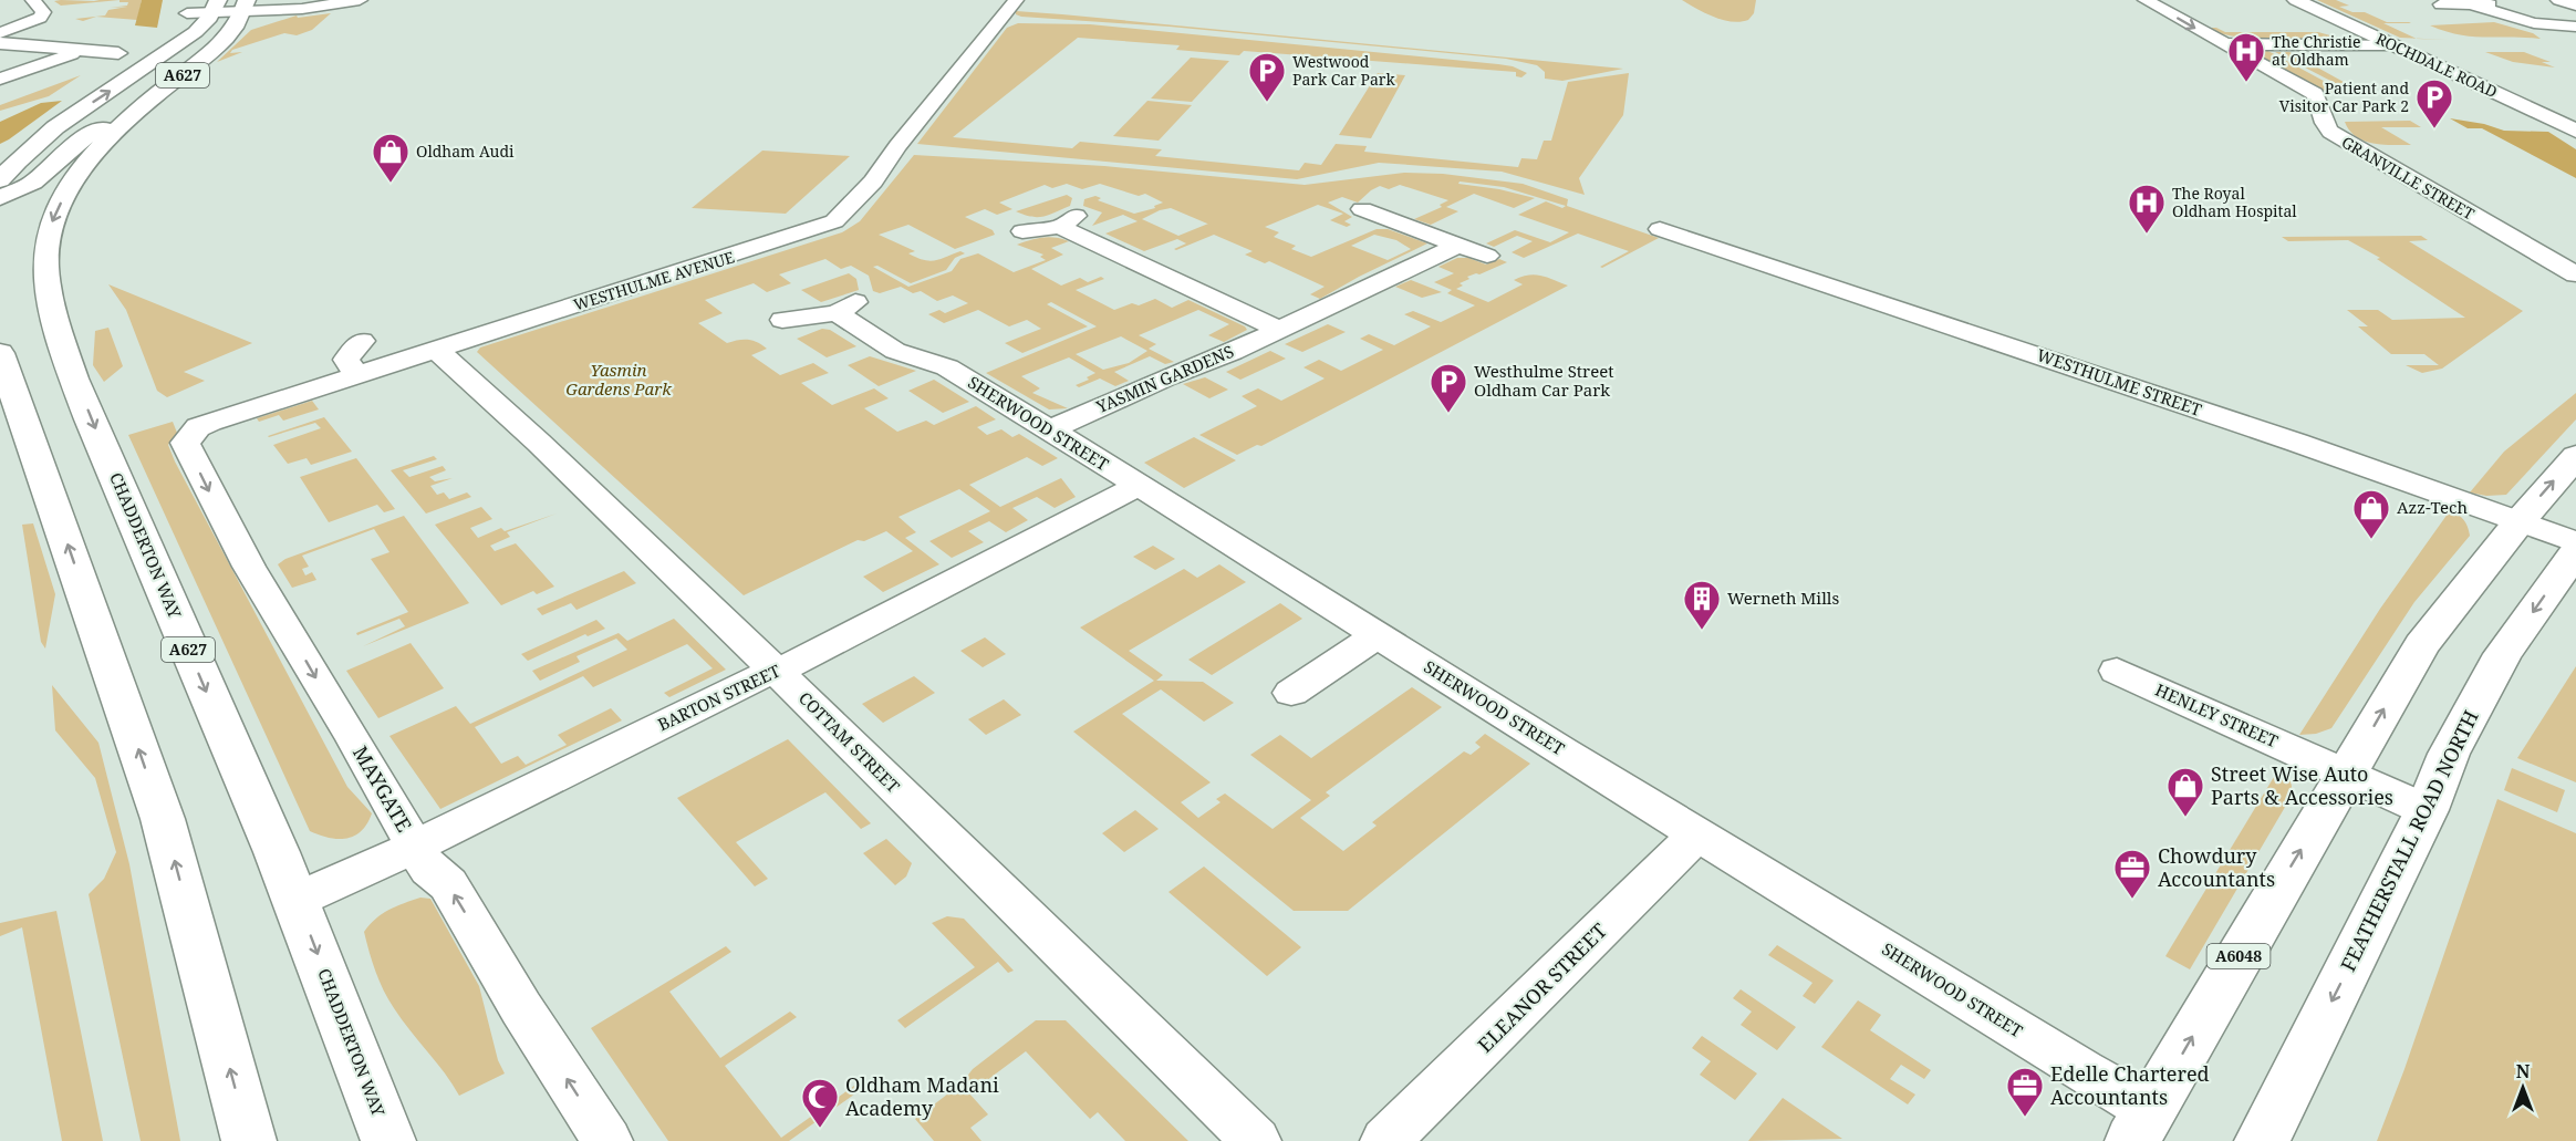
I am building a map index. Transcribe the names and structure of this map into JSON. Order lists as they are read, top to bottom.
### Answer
{
  "streets": {
    "main road": [
      "ROCHDALE ROAD",
      "A627",
      "CHADDERTON WAY",
      "FEATHERSTALL ROAD NORTH",
      "A6048"
    ],
    "street": [
      "GRANVILLE STREET",
      "WESTHULME AVENUE",
      "YASMIN GARDENS",
      "WESTHULME STREET",
      "SHERWOOD STREET",
      "BARTON STREET",
      "HENLEY STREET",
      "COTTAM STREET",
      "MAYGATE",
      "ELEANOR STREET"
    ]
  },
  "crossings": [
    ["A627", "CHADDERTON WAY"],
    ["WESTHULME AVENUE", "COTTAM STREET"],
    ["WESTHULME AVENUE", "MAYGATE"],
    ["YASMIN GARDENS", "SHERWOOD STREET"],
    ["WESTHULME STREET", "A6048"],
    ["SHERWOOD STREET", "BARTON STREET"],
    ["SHERWOOD STREET", "A6048"],
    ["SHERWOOD STREET", "ELEANOR STREET"],
    ["CHADDERTON WAY", "BARTON STREET"],
    ["BARTON STREET", "COTTAM STREET"],
    ["BARTON STREET", "MAYGATE"],
    ["HENLEY STREET", "FEATHERSTALL ROAD NORTH"],
    ["HENLEY STREET", "A6048"]
  ],
  "parks": ["Yasmin Gardens Park"],
  "places": {
    "hospital": ["The Christie at Oldham", "The Royal Oldham Hospital"],
    "parking": ["Westwood Park Car Park", "Patient and Visitor Car Park 2", "Westhulme Street Oldham Car Park"],
    "shop": ["Oldham Audi", "Azz-Tech", "Street Wise Auto Parts & Accessories"],
    "building": ["Werneth Mills"],
    "office": ["Chowdury Accountants", "Edelle Chartered Accountants"],
    "mosque": ["Oldham Madani Academy"]
  },
  "north": "top"
}
